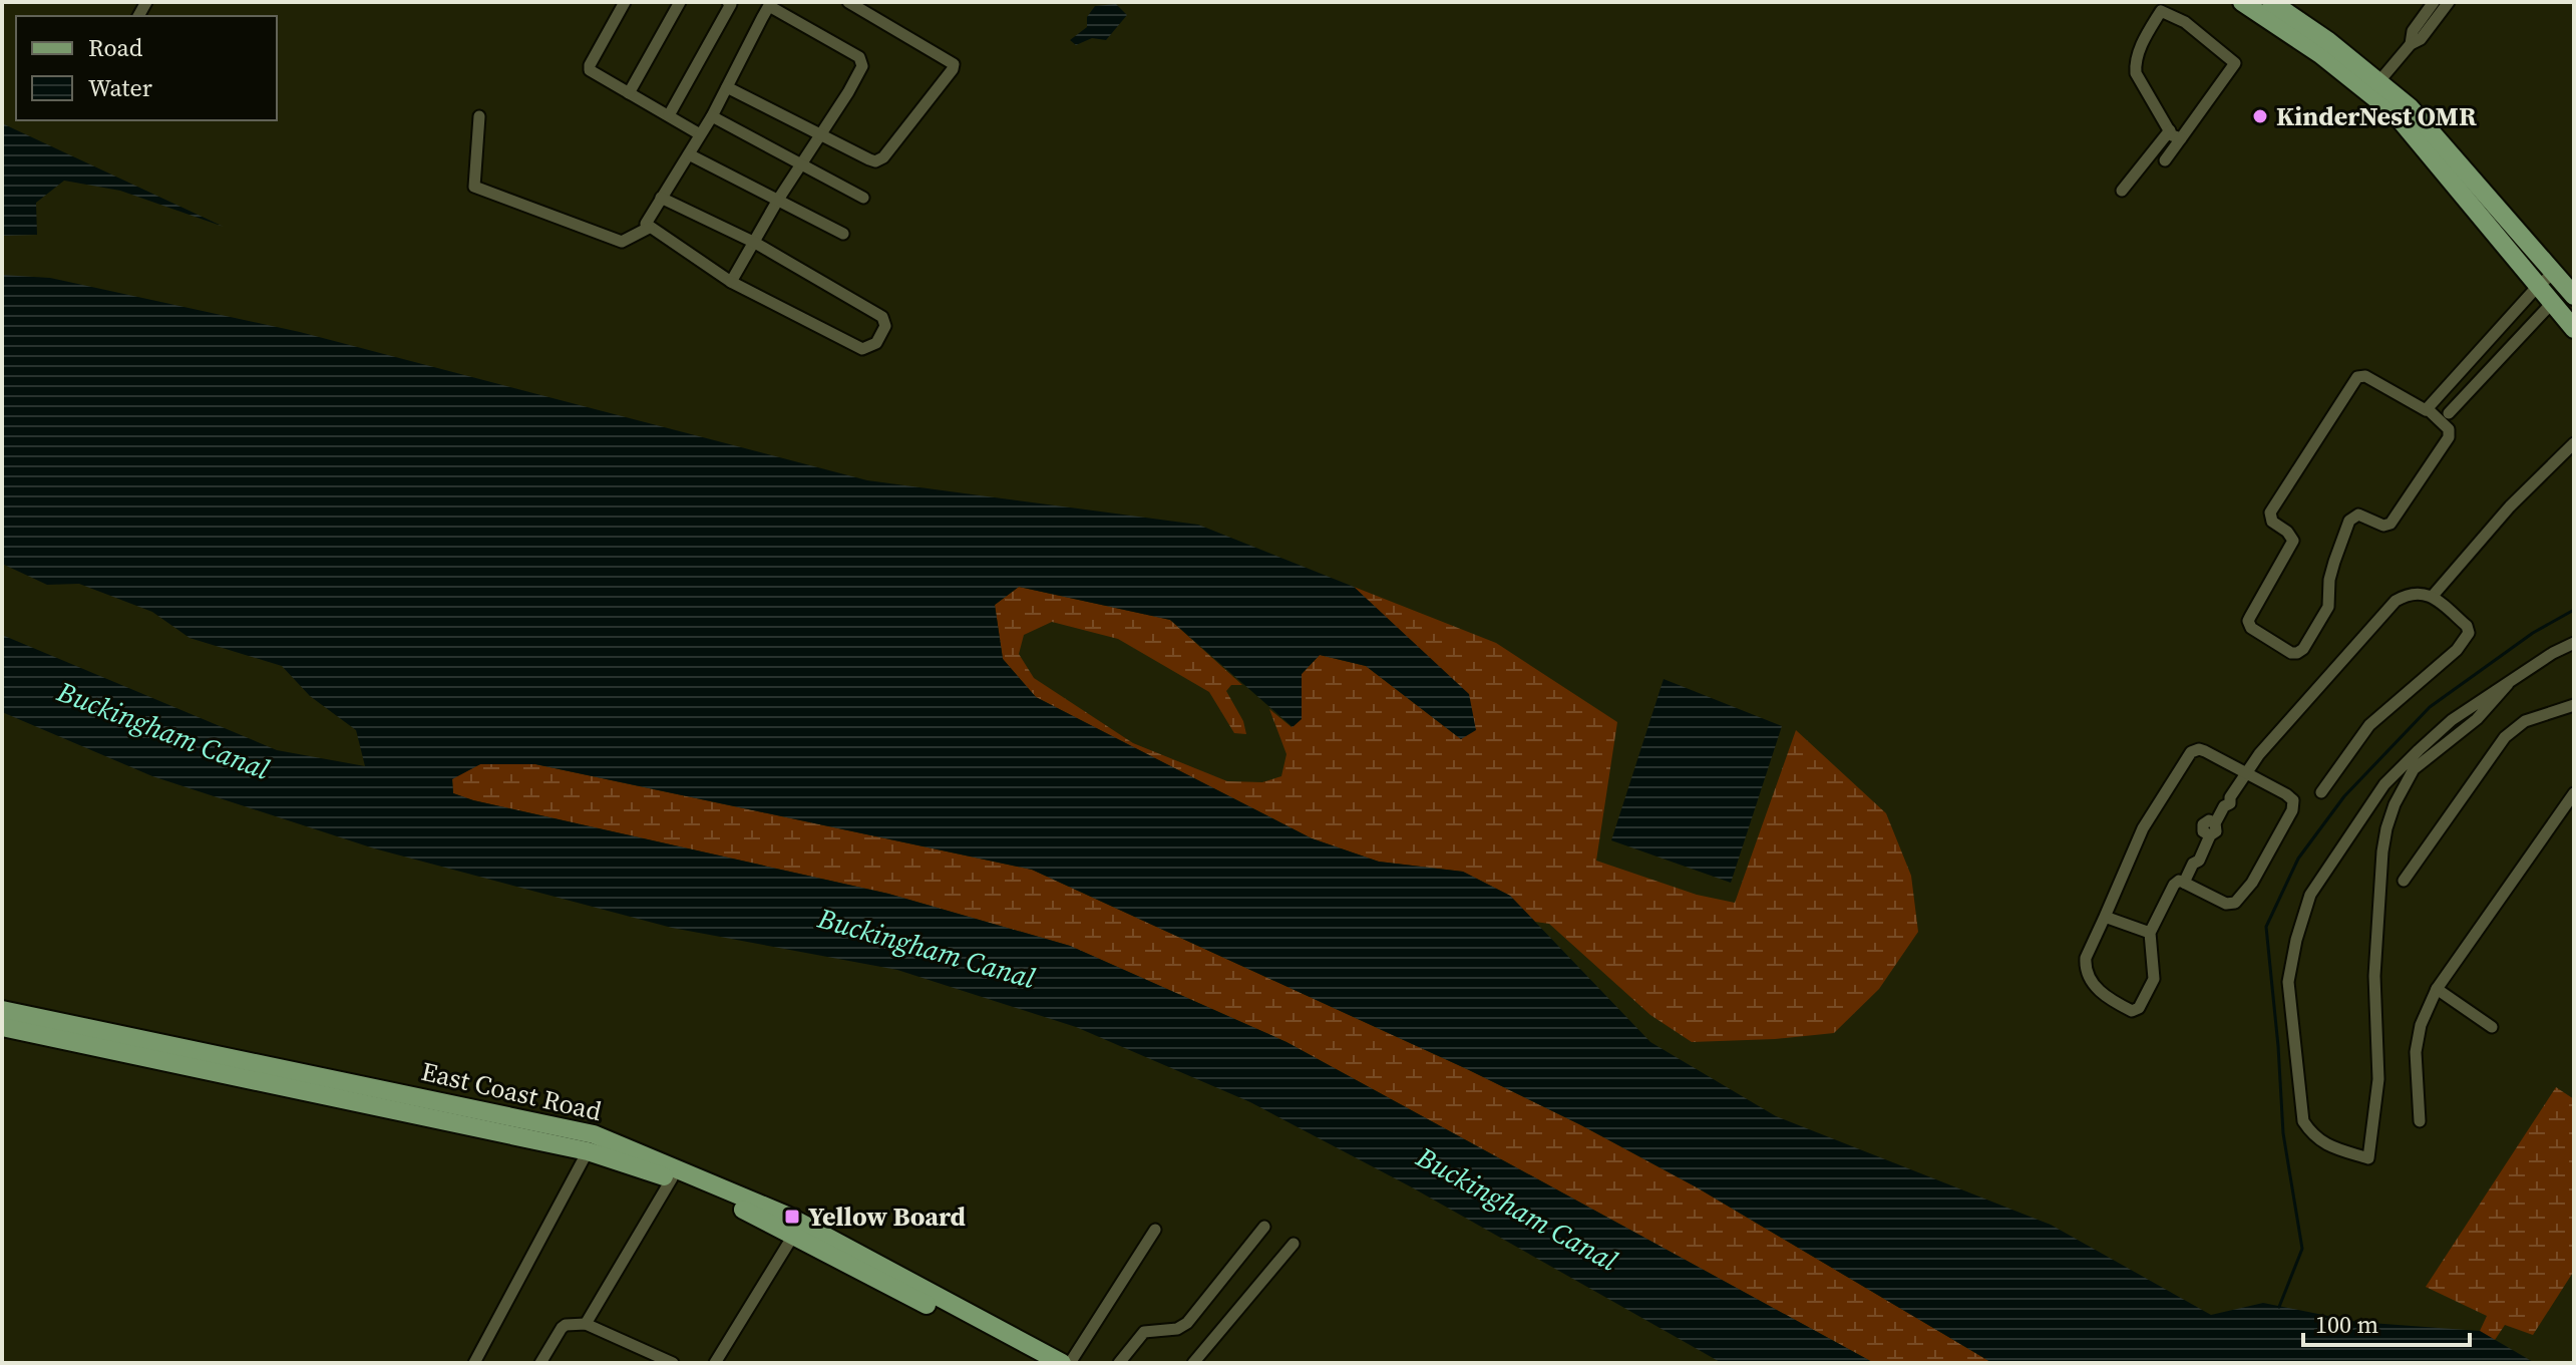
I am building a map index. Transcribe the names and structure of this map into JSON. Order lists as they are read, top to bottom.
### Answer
{
  "streets": {
    "main road": ["East Coast Road"]
  },
  "water": ["Buckingham Canal"],
  "places": {
    "other": ["KinderNest OMR"],
    "transit": ["Yellow Board"]
  },
  "legend": ["Road", "Water"],
  "scale_bar": "100 m"
}
